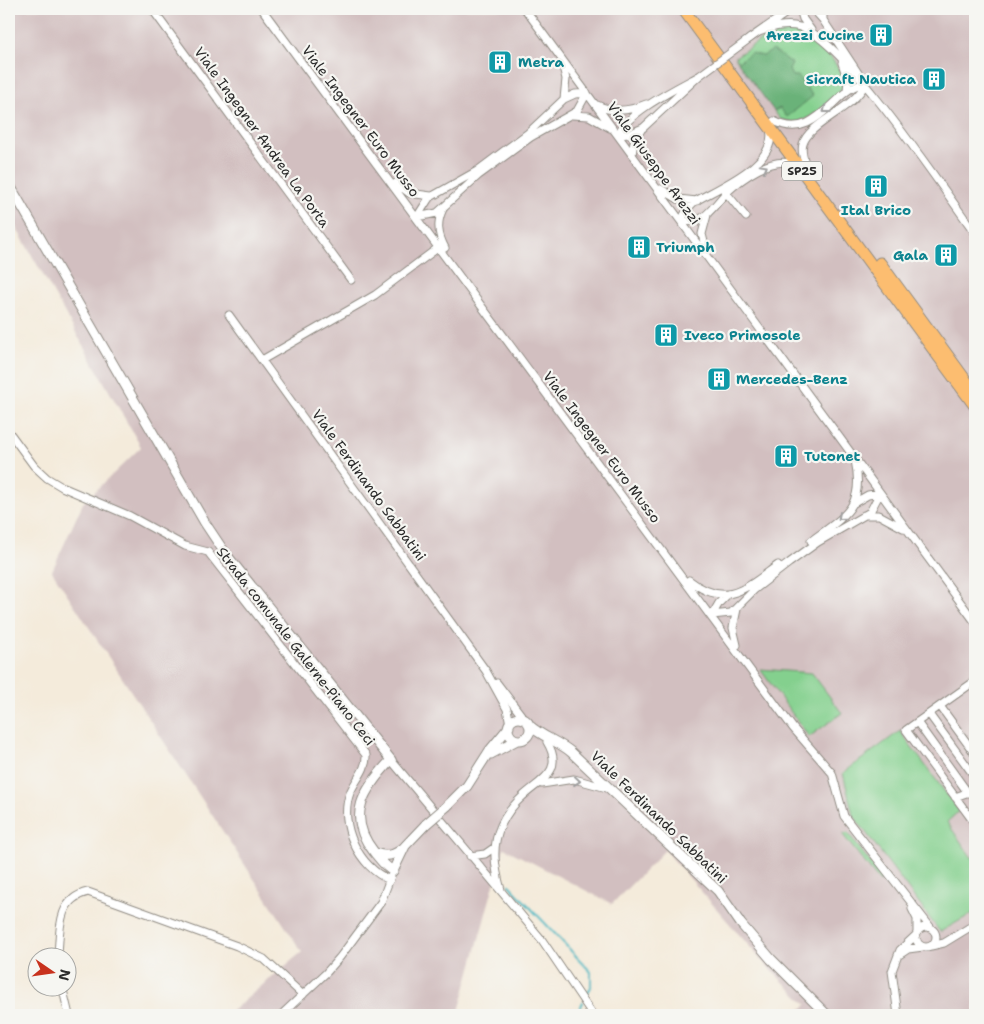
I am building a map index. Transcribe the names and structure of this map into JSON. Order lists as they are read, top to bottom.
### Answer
{
  "streets": {
    "main road": ["SP25"],
    "street": [
      "Viale Ingegner Euro Musso",
      "Viale Ingegner Andrea La Porta",
      "Viale Giuseppe Arezzi",
      "Viale Ferdinando Sabbatini",
      "Strada comunale Galerne-Piano Ceci"
    ]
  },
  "places": {
    "building": [
      "Arezzi Cucine",
      "Metra",
      "Sicraft Nautica",
      "Ital Brico",
      "Triumph",
      "Gala",
      "Iveco Primosole",
      "Mercedes-Benz",
      "Tutonet"
    ]
  },
  "north": "right"
}
